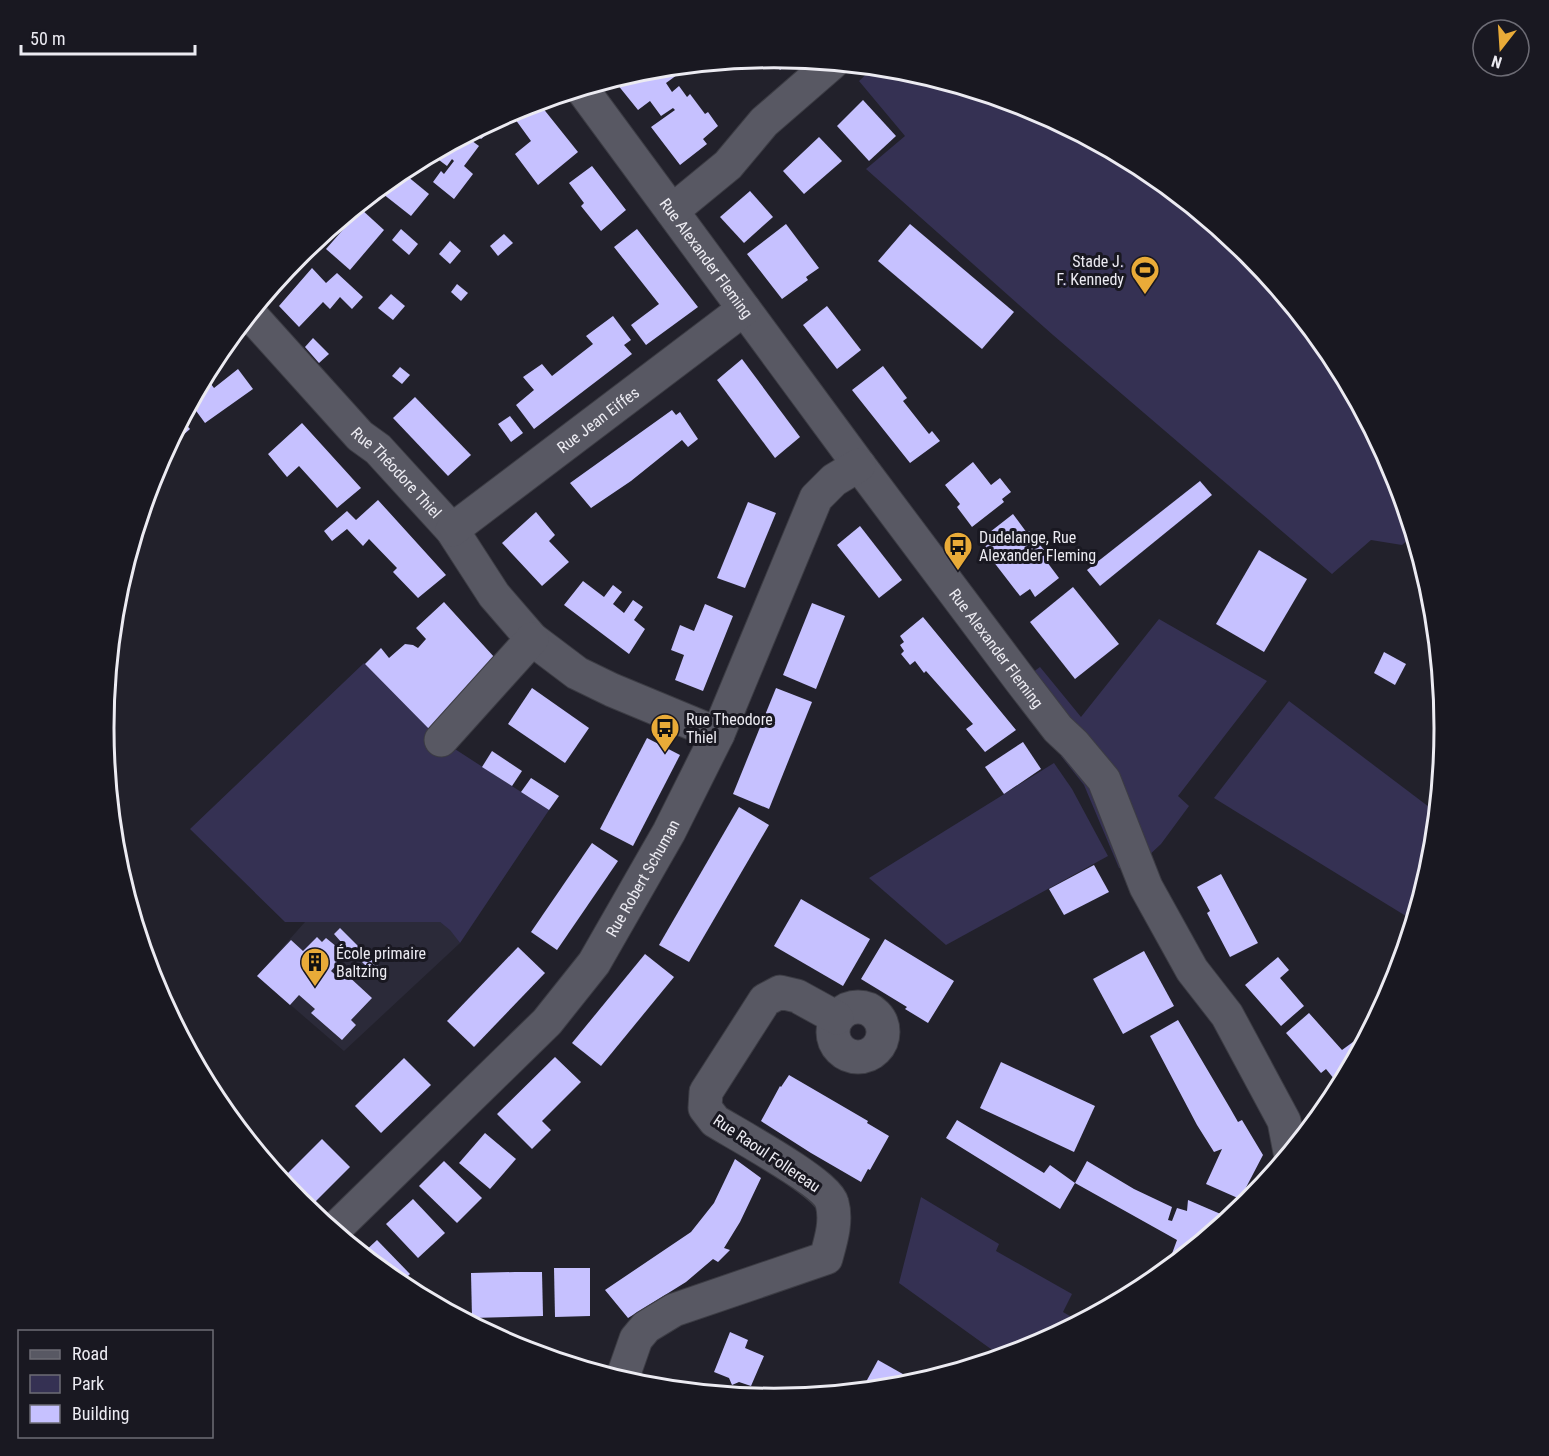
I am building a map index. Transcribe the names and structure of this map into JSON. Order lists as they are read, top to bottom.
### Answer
{
  "streets": {
    "street": [
      "Rue Alexander Fleming",
      "Rue Jean Eiffes",
      "Rue Théodore Thiel",
      "Rue Robert Schuman",
      "Rue Raoul Follereau"
    ]
  },
  "crossings": [
    ["Rue Alexander Fleming", "Rue Jean Eiffes"],
    ["Rue Alexander Fleming", "Rue Robert Schuman"],
    ["Rue Jean Eiffes", "Rue Théodore Thiel"],
    ["Rue Théodore Thiel", "Rue Robert Schuman"]
  ],
  "places": {
    "sports": ["Stade J. F. Kennedy"],
    "bus stop": ["Dudelange, Rue Alexander Fleming", "Rue Theodore Thiel"],
    "building": ["École primaire Baltzing"]
  },
  "legend": ["Road", "Park", "Building"],
  "scale_bar": "50 m",
  "north": "bottom"
}
